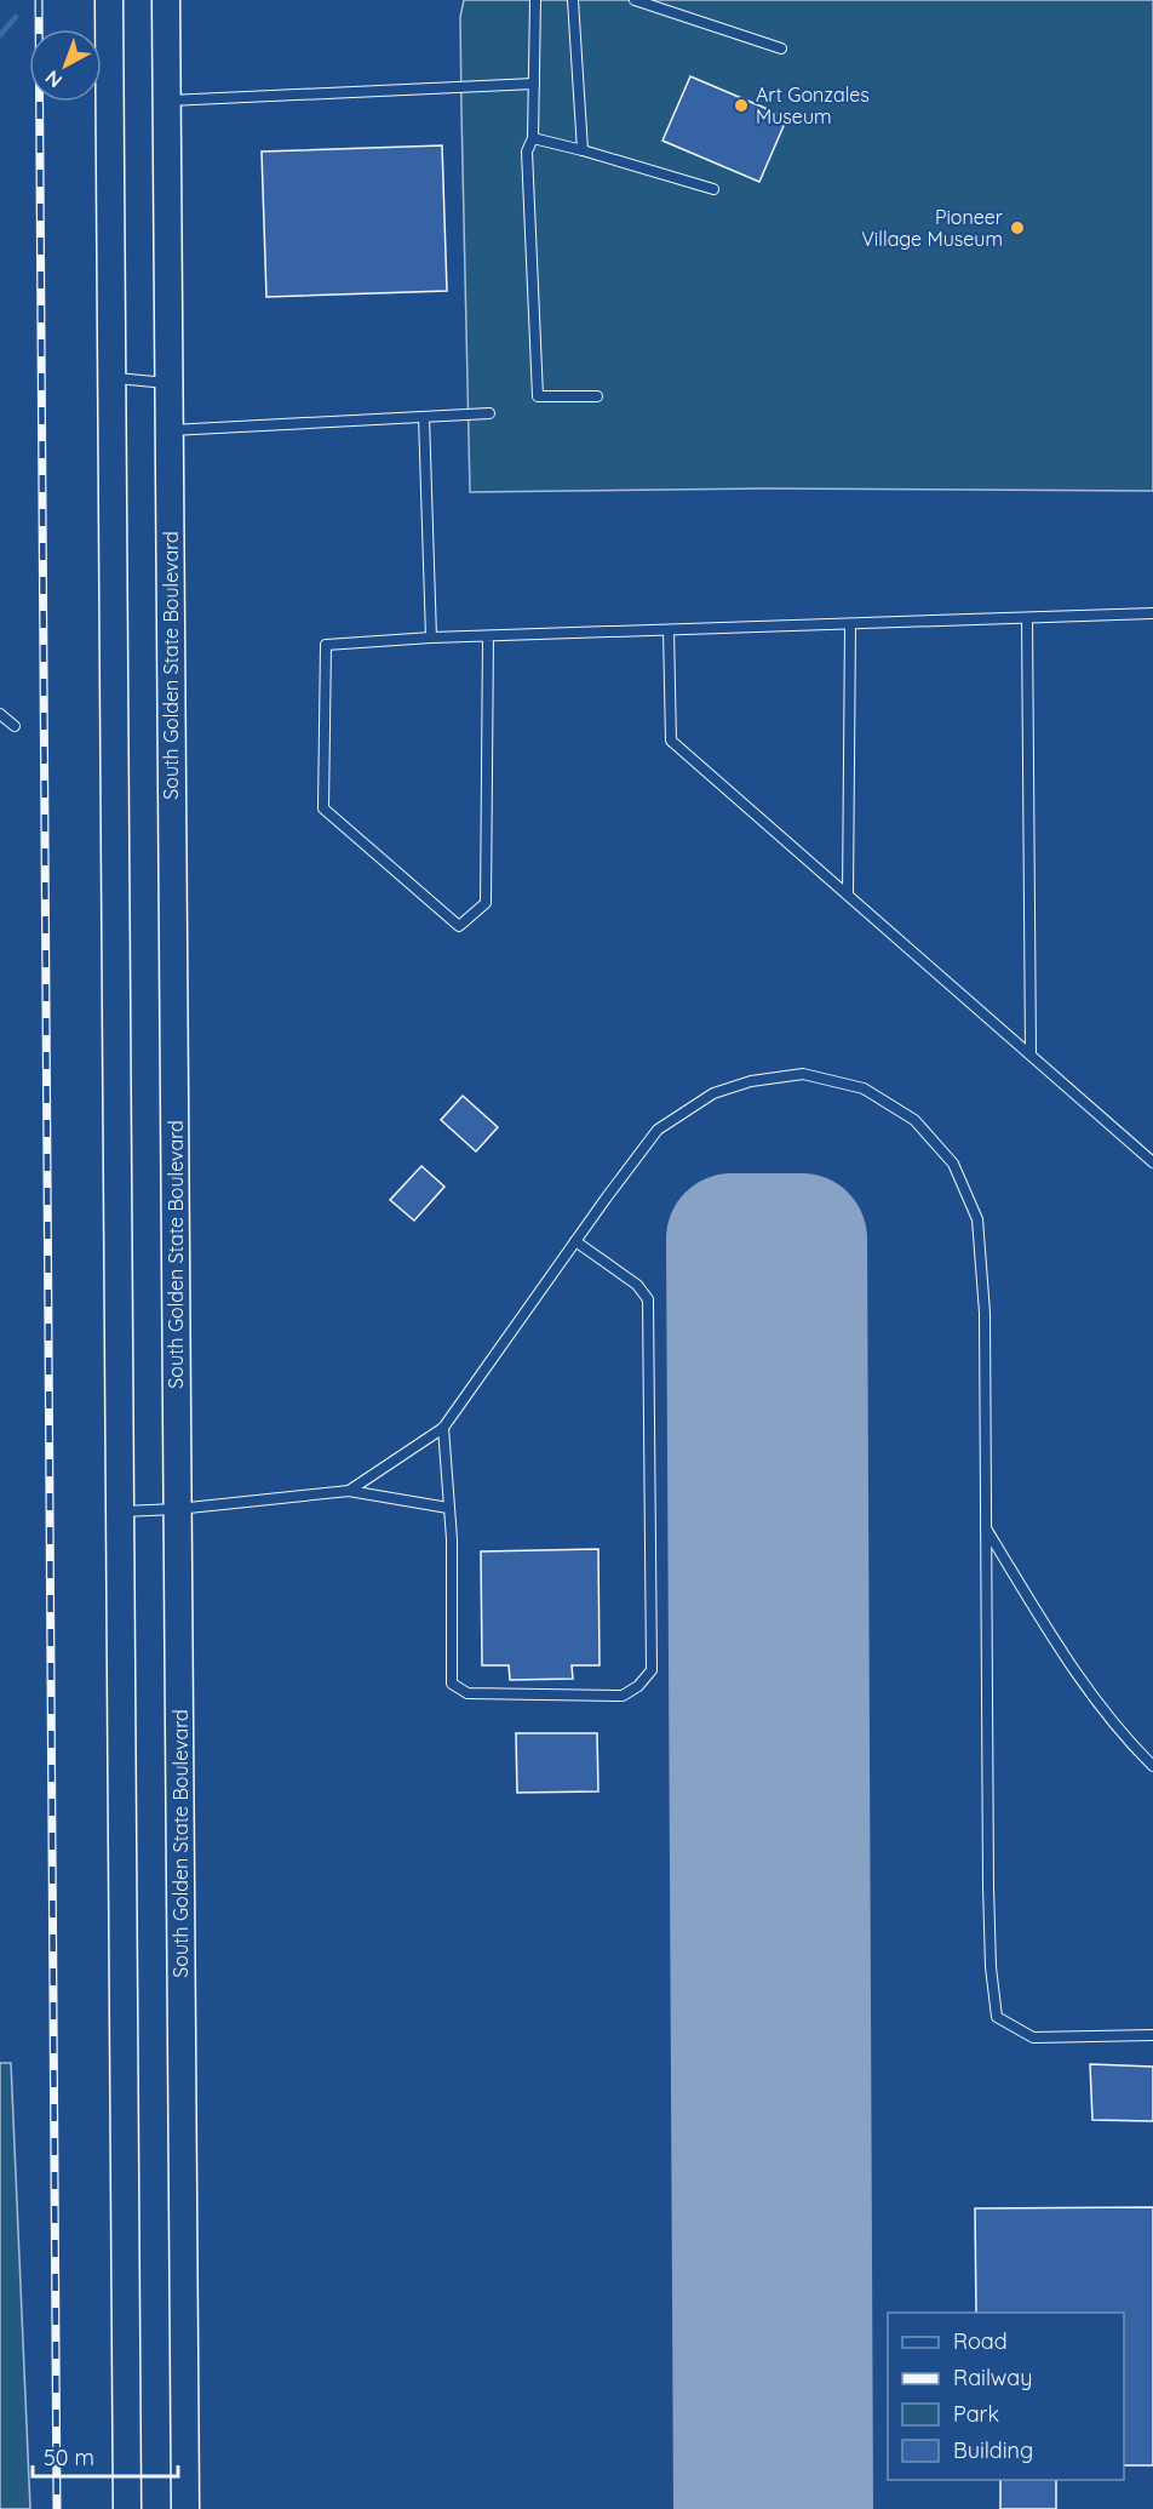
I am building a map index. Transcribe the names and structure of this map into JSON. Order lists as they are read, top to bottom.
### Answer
{
  "streets": {
    "main road": ["South Golden State Boulevard"]
  },
  "places": ["Art Gonzales Museum", "Pioneer Village Museum"],
  "legend": [
    "Road",
    "Railway",
    "Park",
    "Building"
  ],
  "scale_bar": "50 m",
  "north": "bottom left"
}
